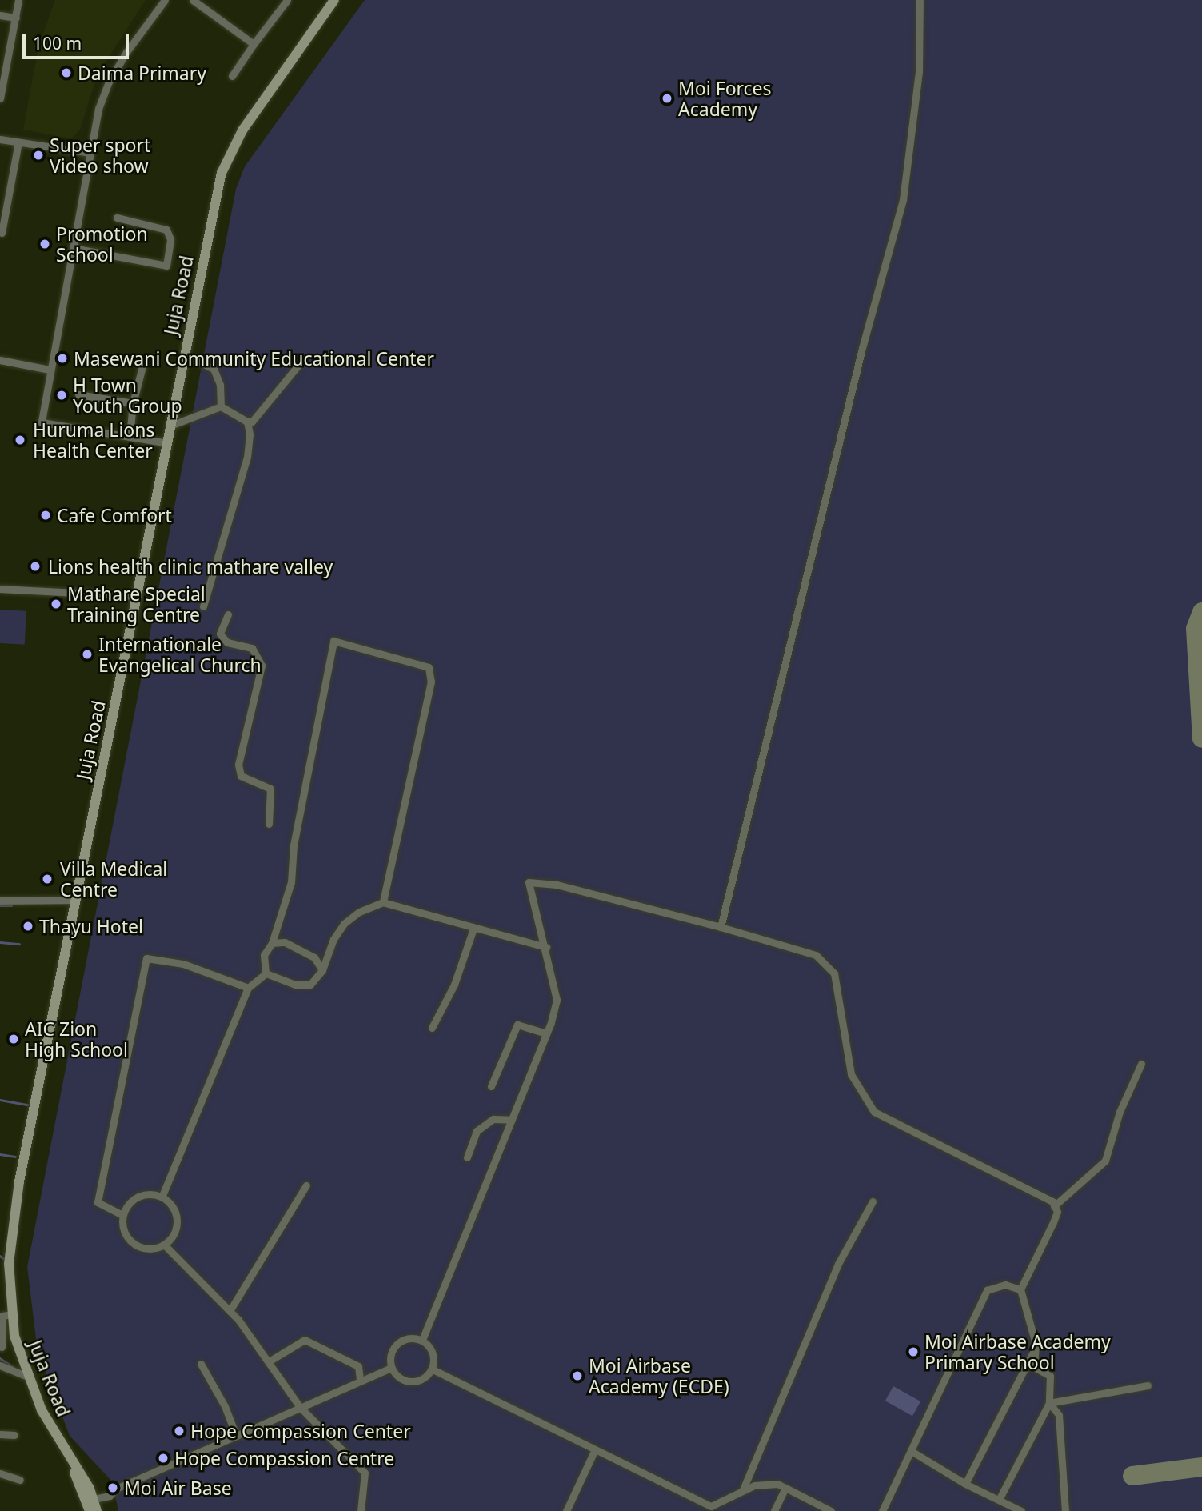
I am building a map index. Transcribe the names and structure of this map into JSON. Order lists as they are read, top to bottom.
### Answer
{
  "streets": {
    "main road": ["Juja Road"]
  },
  "places": [
    "Daima Primary",
    "Moi Forces Academy",
    "Super sport Video show",
    "Promotion School",
    "Masewani Community Educational Center",
    "H Town Youth Group",
    "Huruma Lions Health Center",
    "Cafe Comfort",
    "Lions health clinic mathare valley",
    "Mathare Special Training Centre",
    "Internationale Evangelical Church",
    "Villa Medical Centre",
    "Thayu Hotel",
    "AIC Zion High School",
    "Moi Airbase Academy Primary School",
    "Moi Airbase Academy (ECDE)",
    "Hope Compassion Center",
    "Hope Compassion Centre",
    "Moi Air Base"
  ],
  "scale_bar": "100 m"
}
